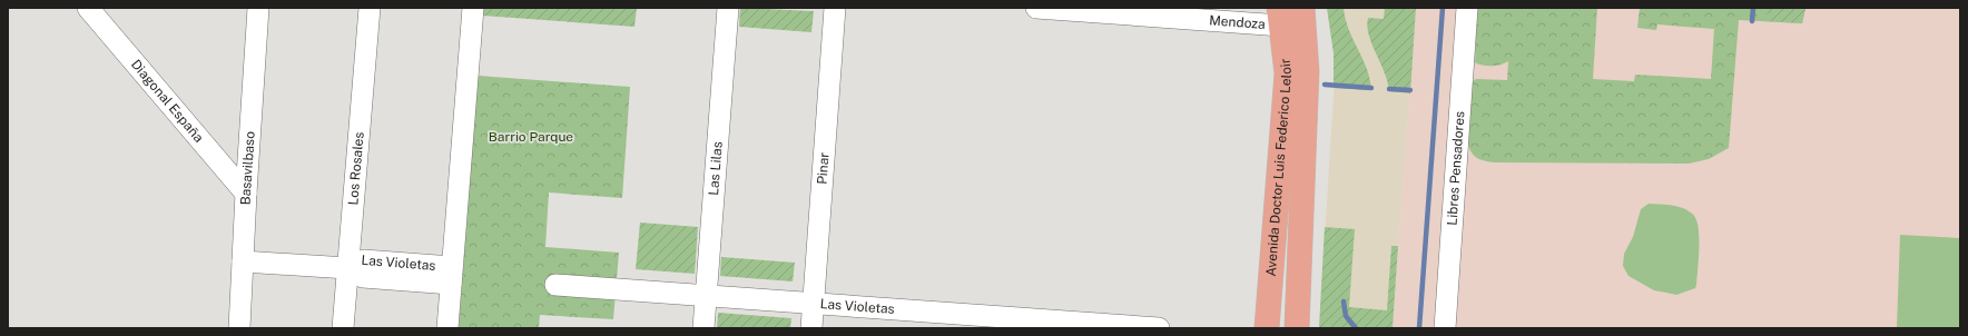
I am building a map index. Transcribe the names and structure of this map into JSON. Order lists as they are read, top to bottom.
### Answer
{
  "streets": {
    "main road": ["Avenida Doctor Luis Federico Leloir"],
    "street": [
      "Mendoza",
      "Diagonal España",
      "Basavilbaso",
      "Los Rosales",
      "Las Lilas",
      "Pinar",
      "Libres Pensadores",
      "Las Violetas"
    ]
  },
  "crossings": [
    ["Mendoza", "Avenida Doctor Luis Federico Leloir"],
    ["Diagonal España", "Basavilbaso"],
    ["Basavilbaso", "Las Violetas"],
    ["Los Rosales", "Las Violetas"],
    ["Las Lilas", "Las Violetas"],
    ["Pinar", "Las Violetas"]
  ],
  "parks": ["Barrio Parque"]
}
